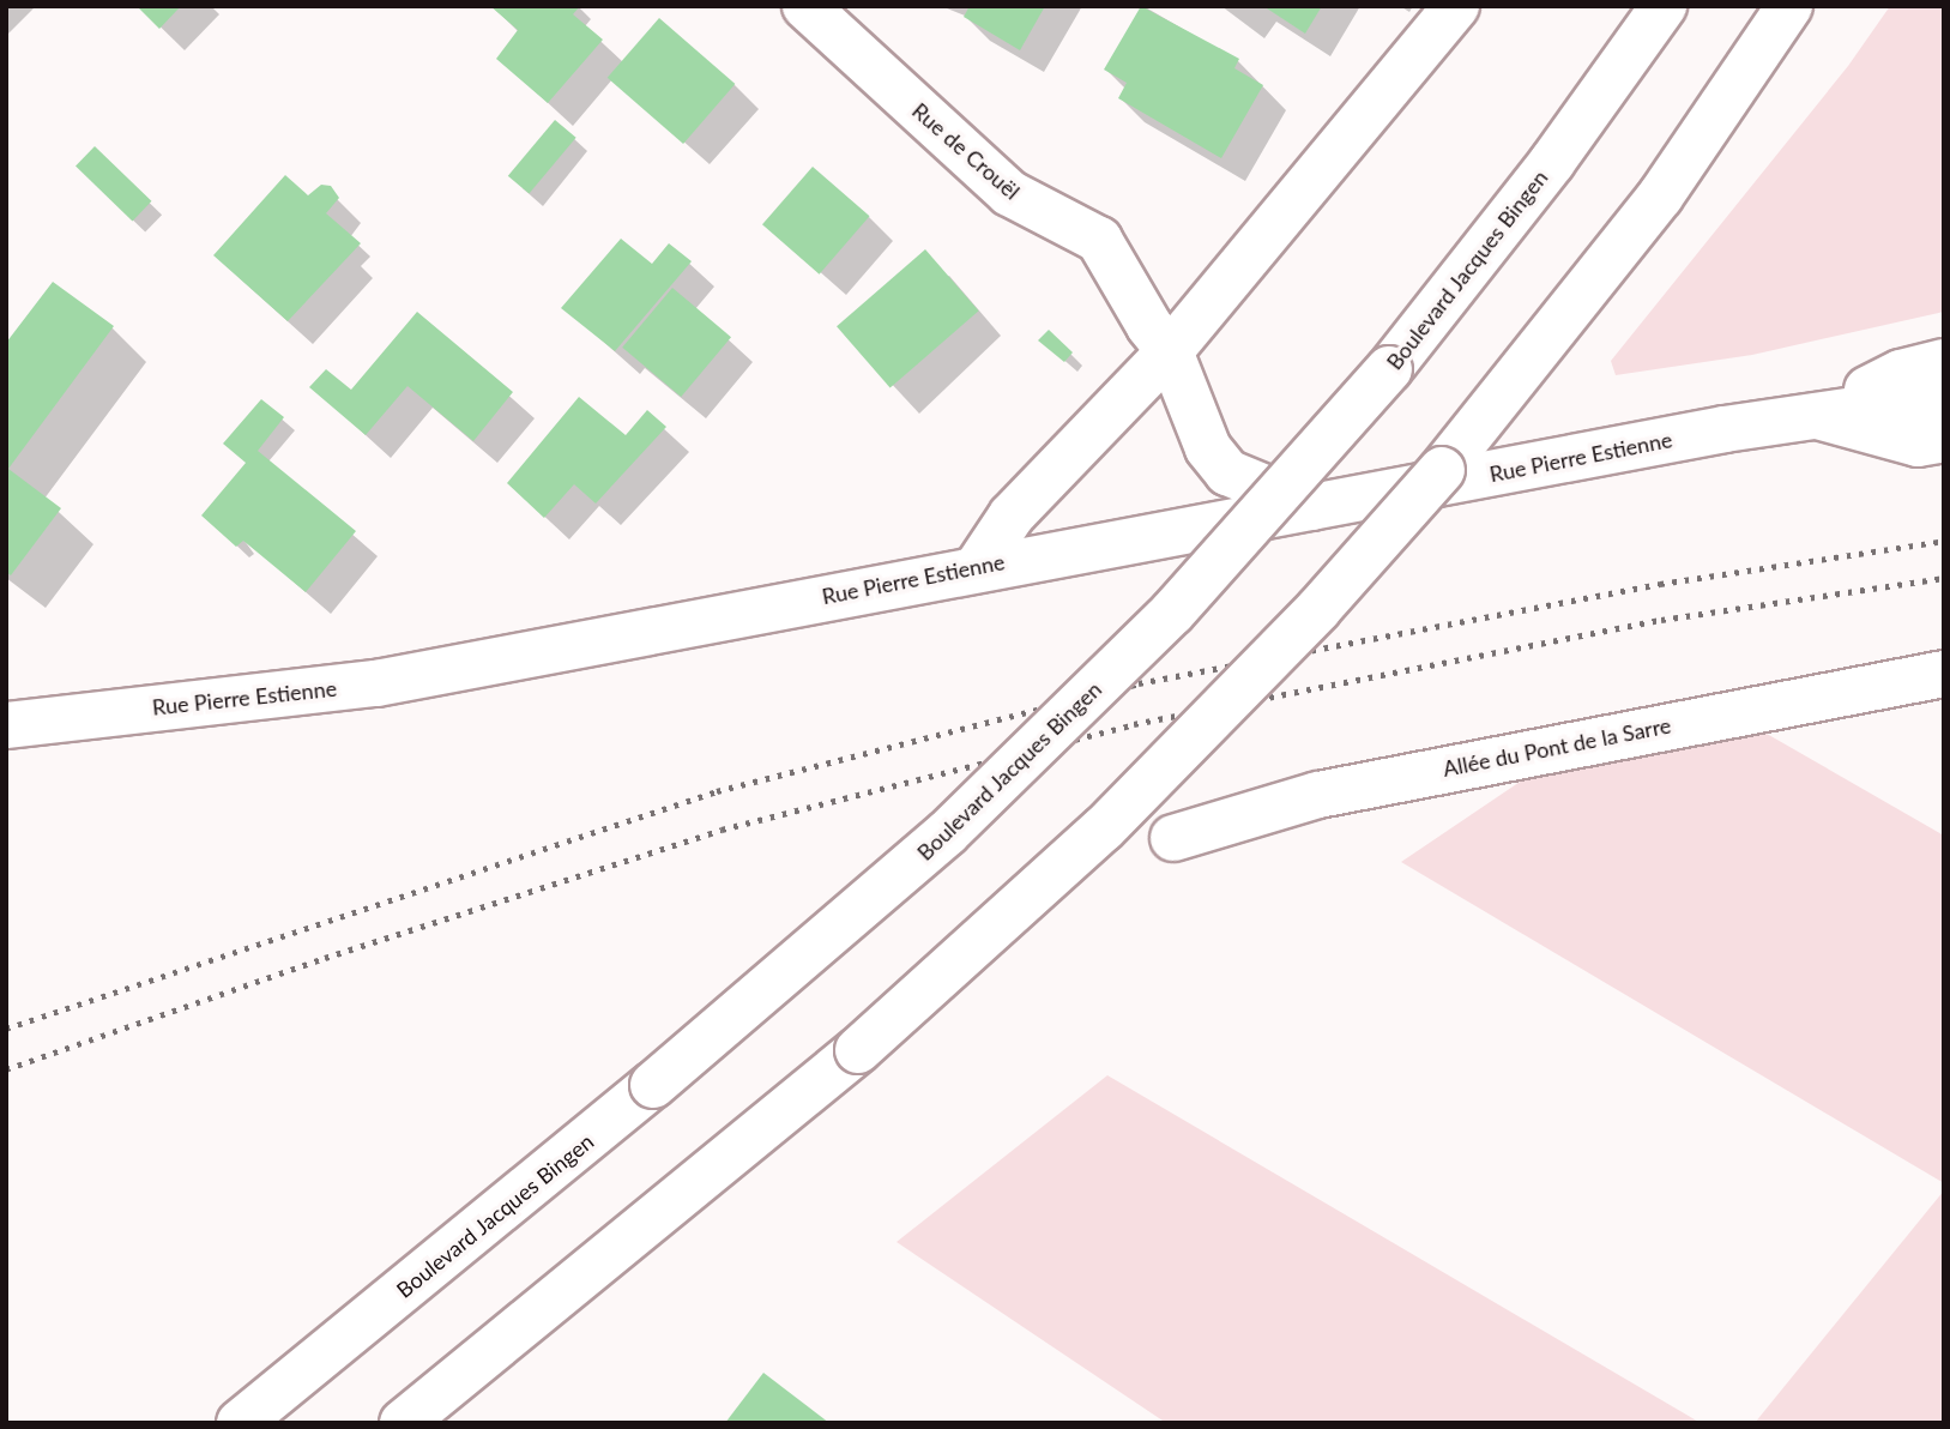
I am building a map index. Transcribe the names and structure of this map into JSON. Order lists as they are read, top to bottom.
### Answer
{
  "streets": {
    "main road": [
      "Rue de Crouël",
      "Boulevard Jacques Bingen",
      "Rue Pierre Estienne",
      "Allée du Pont de la Sarre"
    ]
  },
  "crossings": [
    ["Rue de Crouël", "Rue Pierre Estienne"]
  ]
}
